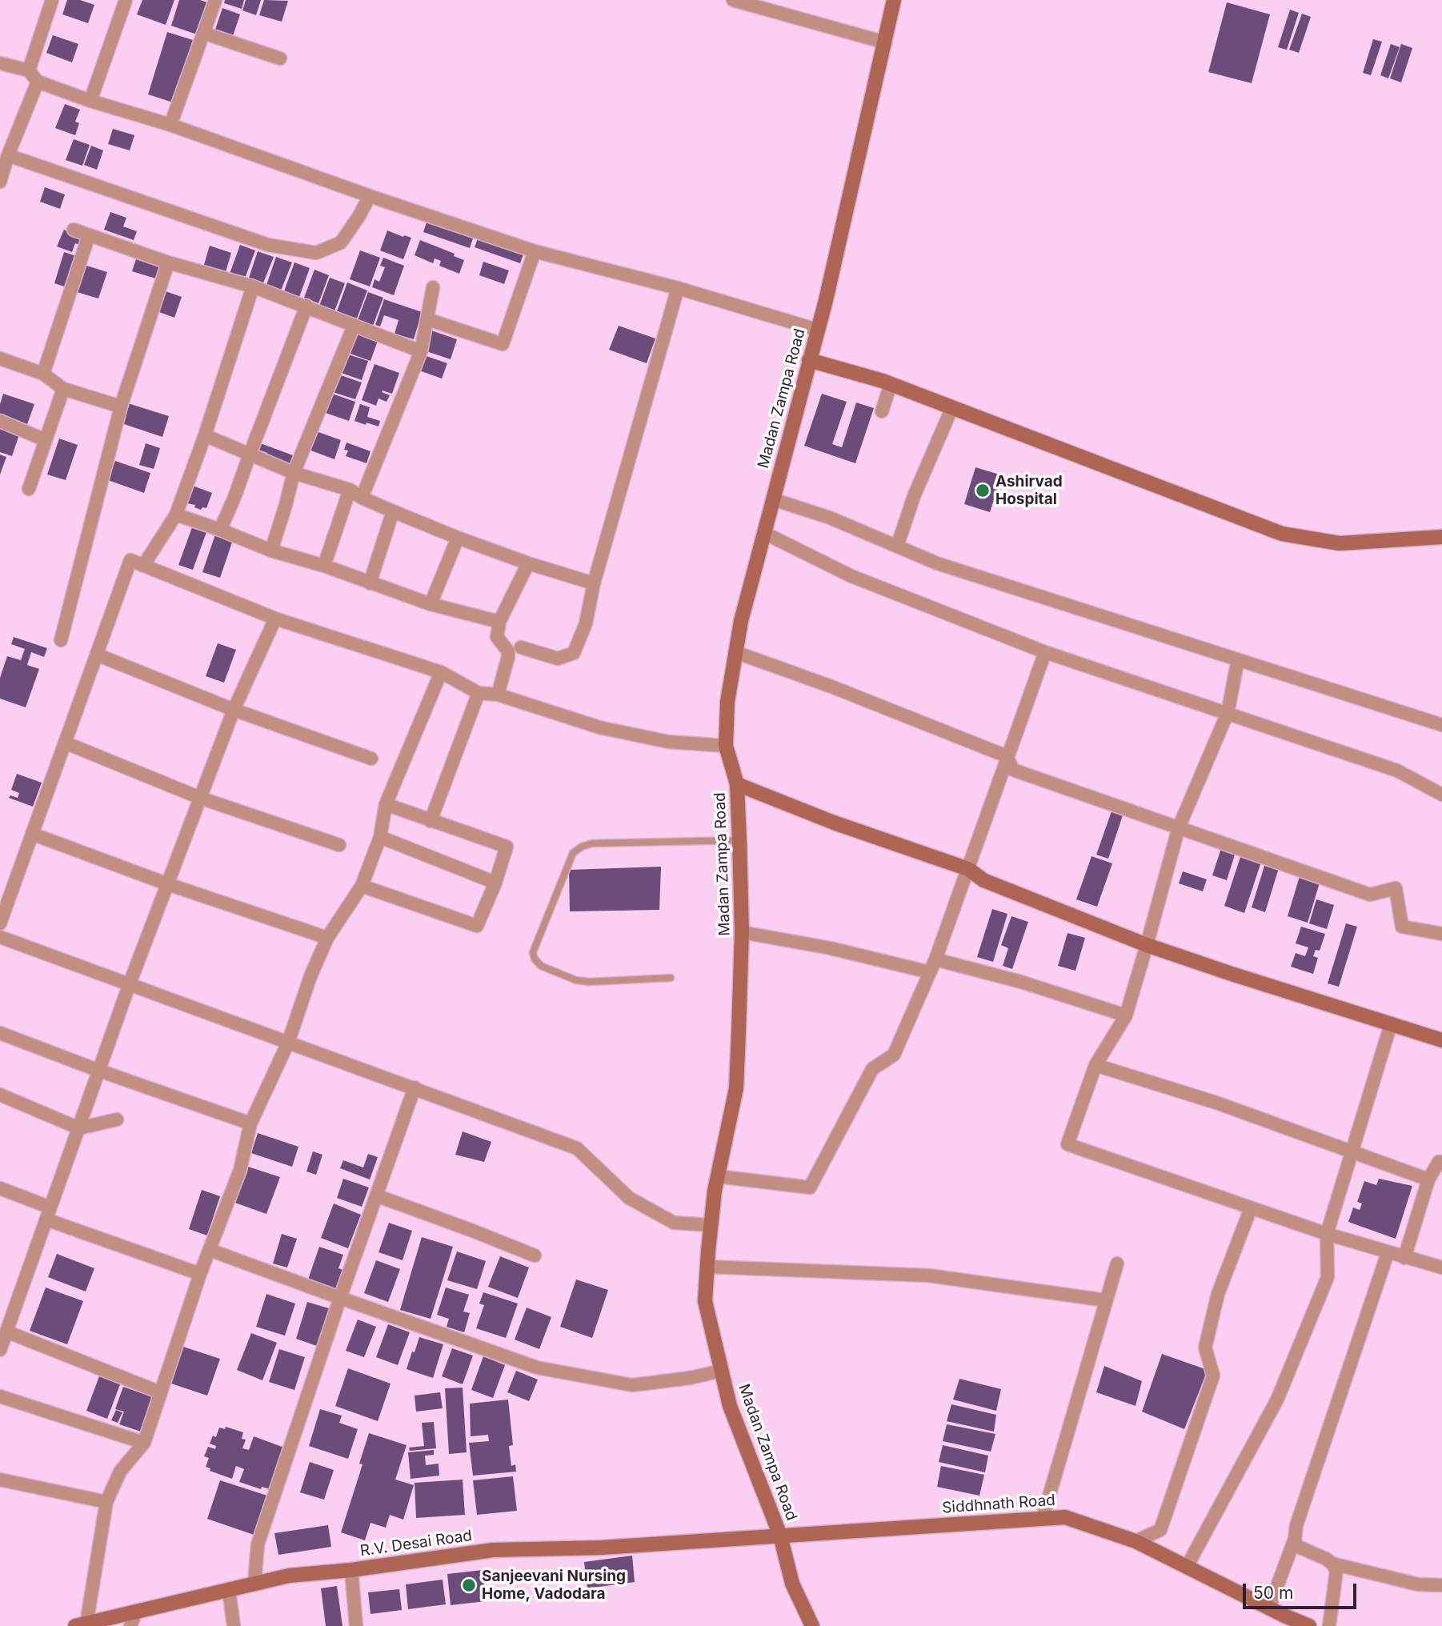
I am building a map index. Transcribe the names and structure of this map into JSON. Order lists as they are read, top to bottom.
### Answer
{
  "streets": {
    "street": ["Madan Zampa Road", "Siddhnath Road", "R.V. Desai Road"]
  },
  "crossings": [
    ["Madan Zampa Road", "Siddhnath Road"],
    ["Madan Zampa Road", "R.V. Desai Road"],
    ["Siddhnath Road", "R.V. Desai Road"]
  ],
  "places": ["Ashirvad Hospital", "Sanjeevani Nursing Home, Vadodara"],
  "scale_bar": "50 m"
}
